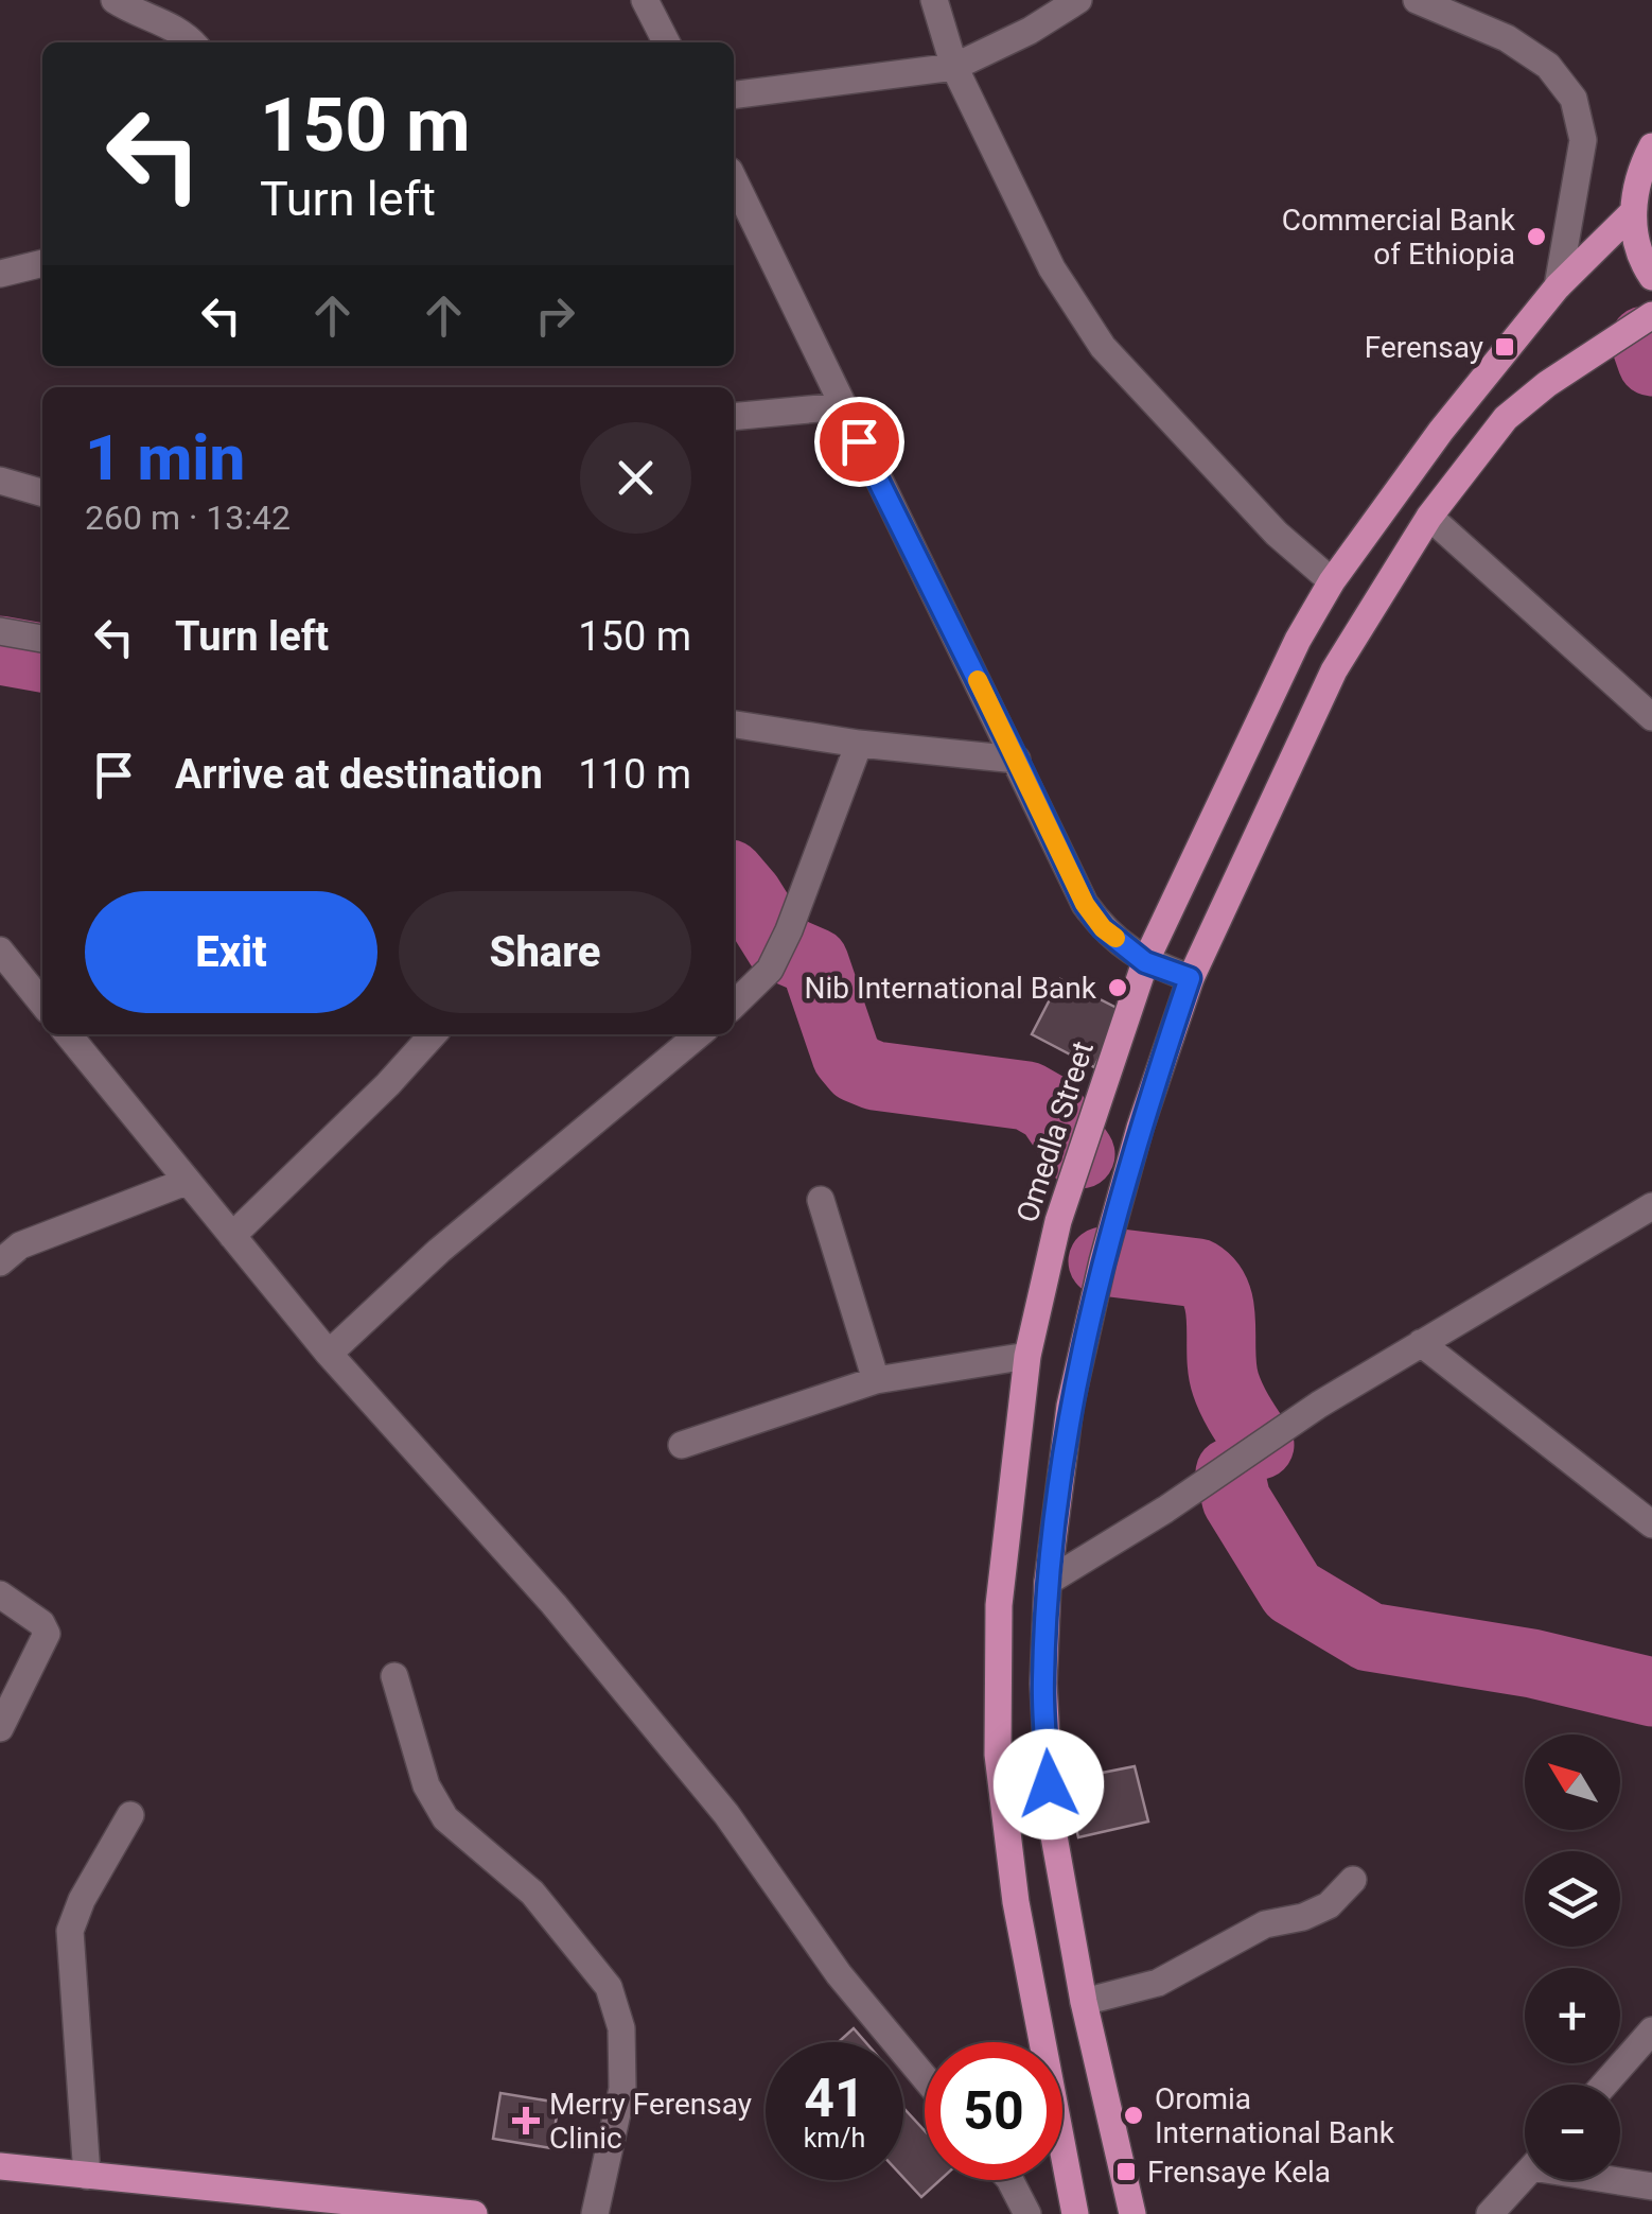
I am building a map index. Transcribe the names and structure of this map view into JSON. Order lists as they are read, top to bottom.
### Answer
{
  "streets": {
    "main road": ["Omedla Street"]
  },
  "places": {
    "other": ["Commercial Bank of Ethiopia", "Nib International Bank", "Oromia International Bank"],
    "transit": ["Ferensay", "Frensaye Kela"],
    "health": ["Merry Ferensay Clinic"]
  },
  "north": "top left",
  "page": {
    "turn": ["150 m", "Turn left"],
    "heading": ["1 min", "260 m · 13:42"],
    "list": [
      {
        "name": "Turn left",
        "value": "150 m"
      },
      {
        "name": "Arrive at destination",
        "value": "110 m"
      }
    ],
    "buttons": ["Exit", "Share"],
    "map_buttons": ["+", "−"],
    "speed": "41 km/h",
    "limit": "50"
  }
}
